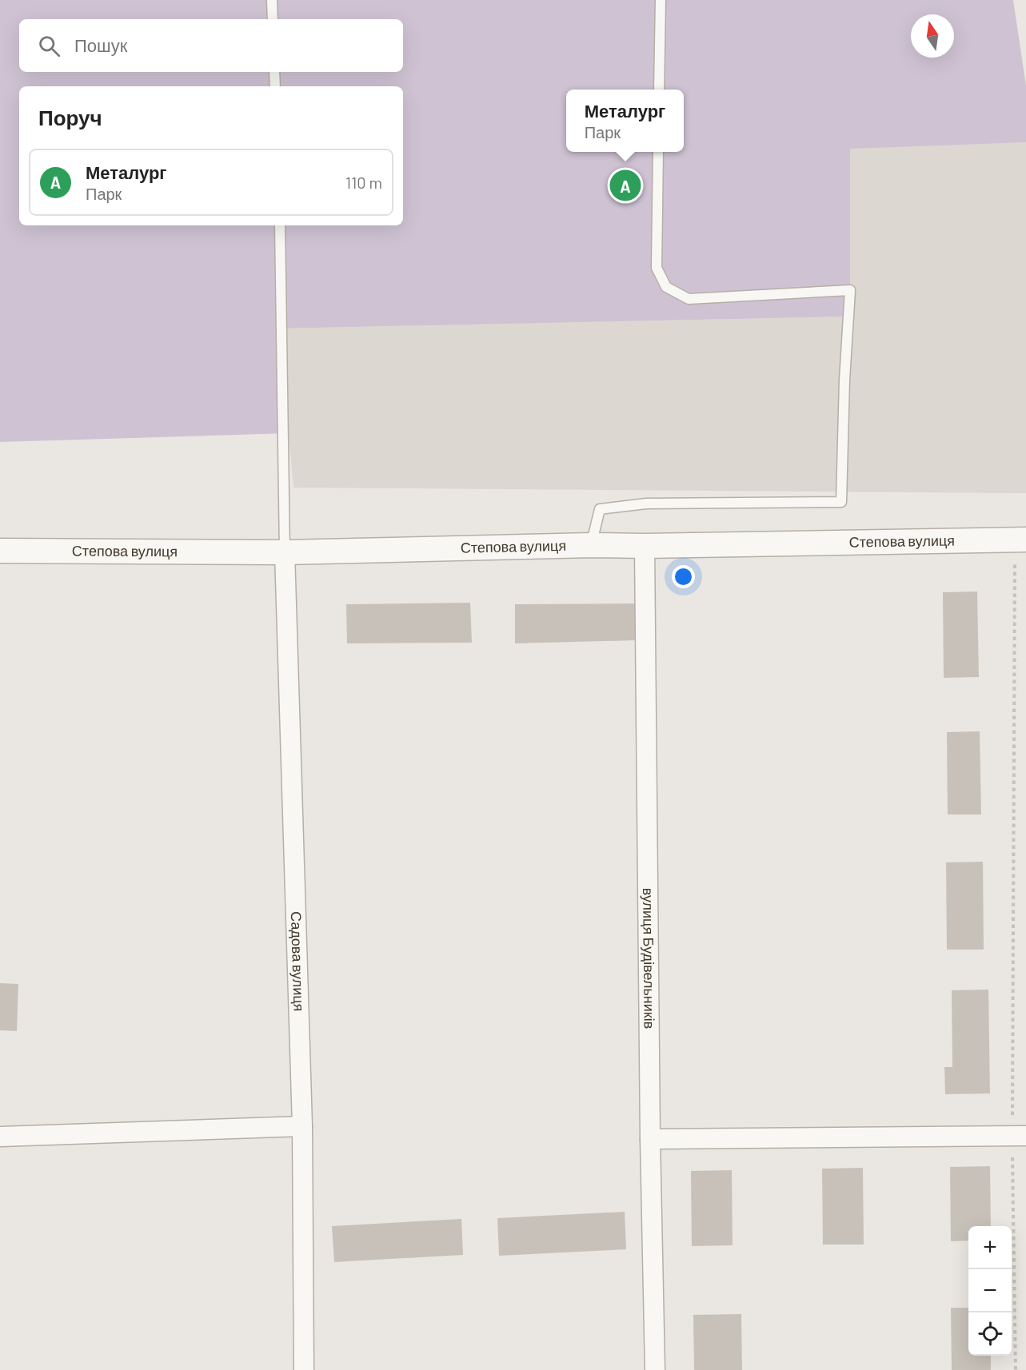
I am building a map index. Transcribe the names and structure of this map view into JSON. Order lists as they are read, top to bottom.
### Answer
{
  "streets": {
    "street": ["Степова вулиця", "вулиця Будівельників", "Садова вулиця"]
  },
  "crossings": [
    ["Степова вулиця", "вулиця Будівельників"],
    ["Степова вулиця", "Садова вулиця"]
  ],
  "north": "top",
  "page": {
    "search": "Пошук",
    "heading": "Поруч",
    "popup": ["Металург", "Парк"],
    "list": [
      {
        "mark": "A",
        "name": "Металург",
        "note": "Парк",
        "value": "110 m"
      }
    ],
    "pins": "A",
    "map_buttons": ["+", "−"]
  }
}
